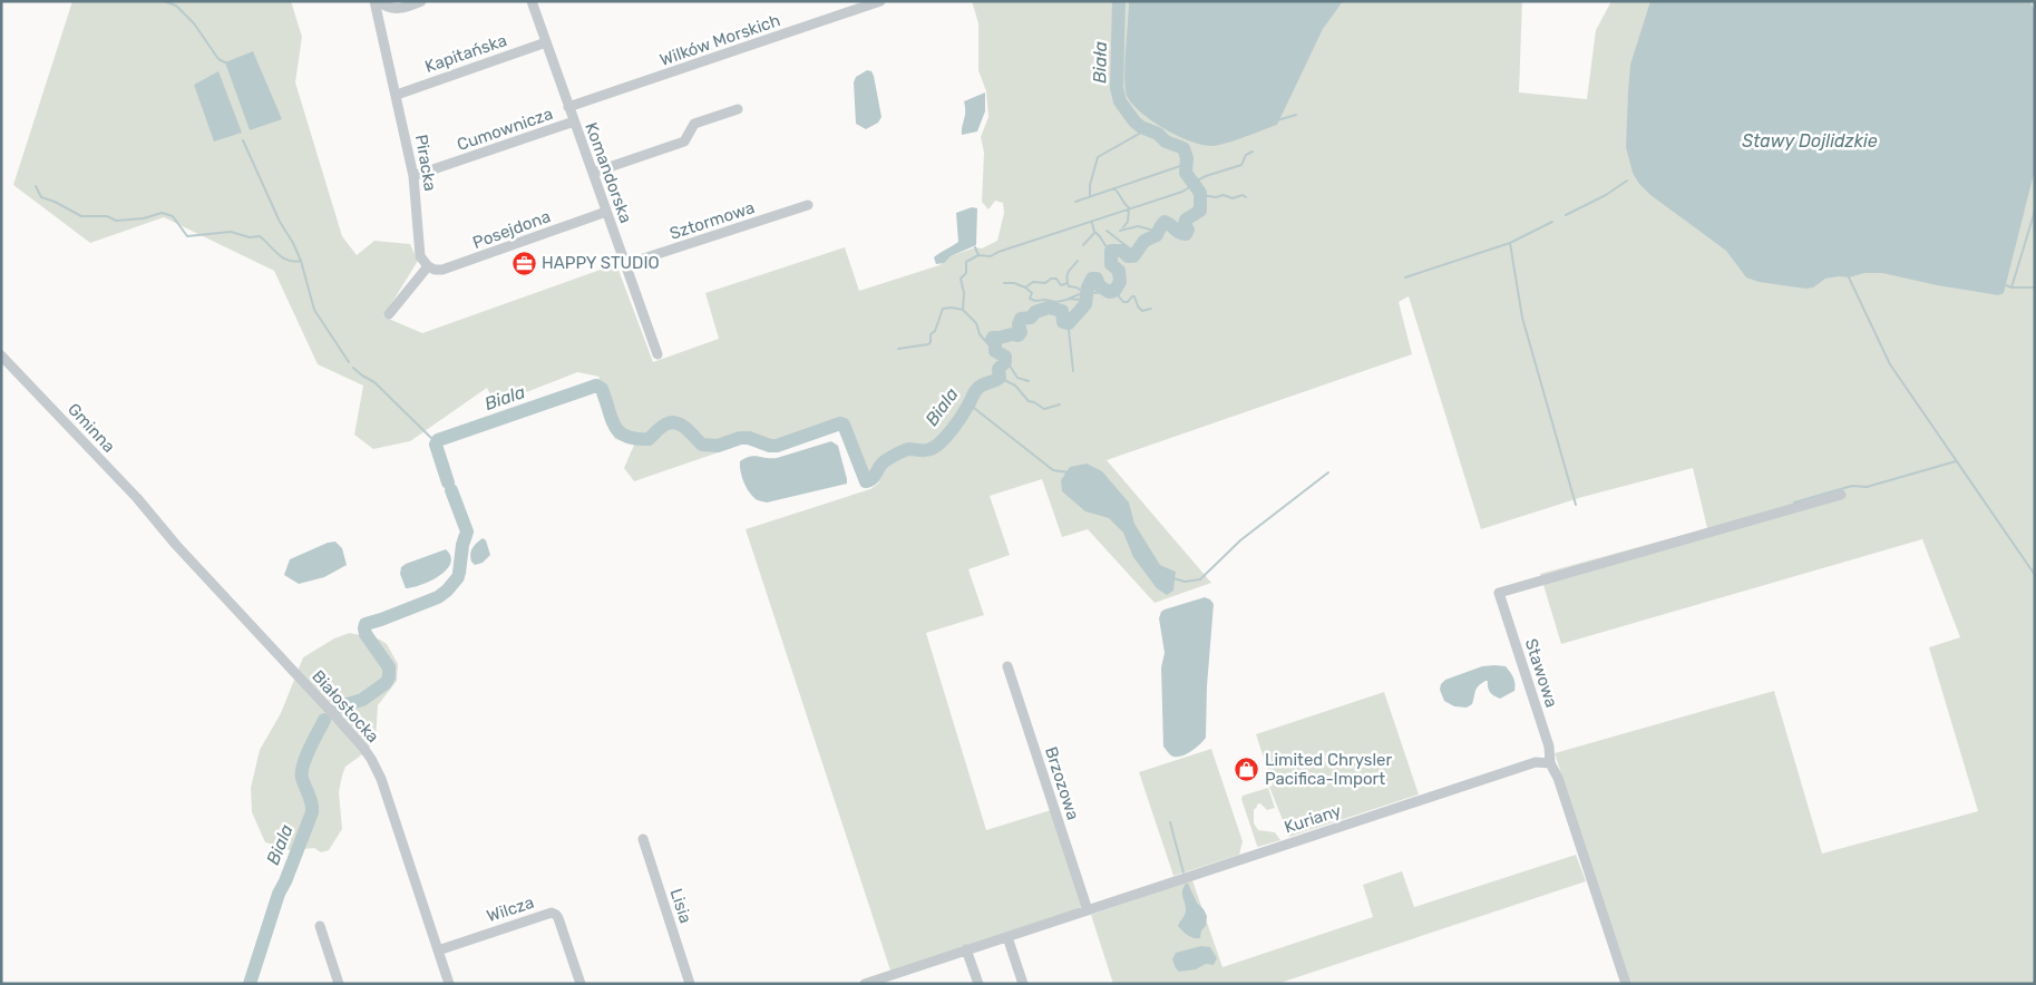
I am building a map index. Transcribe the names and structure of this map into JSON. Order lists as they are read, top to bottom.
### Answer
{
  "streets": {
    "street": [
      "Wilków Morskich",
      "Kapitańska",
      "Cumownicza",
      "Piracka",
      "Komandorska",
      "Sztormowa",
      "Posejdona",
      "Gminna",
      "Stawowa",
      "Białostocka",
      "Brzozowa",
      "Kuriany",
      "Lisia",
      "Wilcza"
    ]
  },
  "crossings": [
    ["Wilków Morskich", "Komandorska"],
    ["Kapitańska", "Piracka"],
    ["Kapitańska", "Komandorska"],
    ["Cumownicza", "Piracka"],
    ["Cumownicza", "Komandorska"],
    ["Piracka", "Posejdona"],
    ["Komandorska", "Sztormowa"],
    ["Komandorska", "Posejdona"],
    ["Gminna", "Białostocka"],
    ["Stawowa", "Kuriany"],
    ["Białostocka", "Wilcza"],
    ["Brzozowa", "Kuriany"]
  ],
  "water": ["Biała", "Stawy Dojlidzkie", "Biala"],
  "places": {
    "office": ["HAPPY STUDIO"],
    "shop": ["Limited Chrysler Pacifica-Import"]
  }
}
